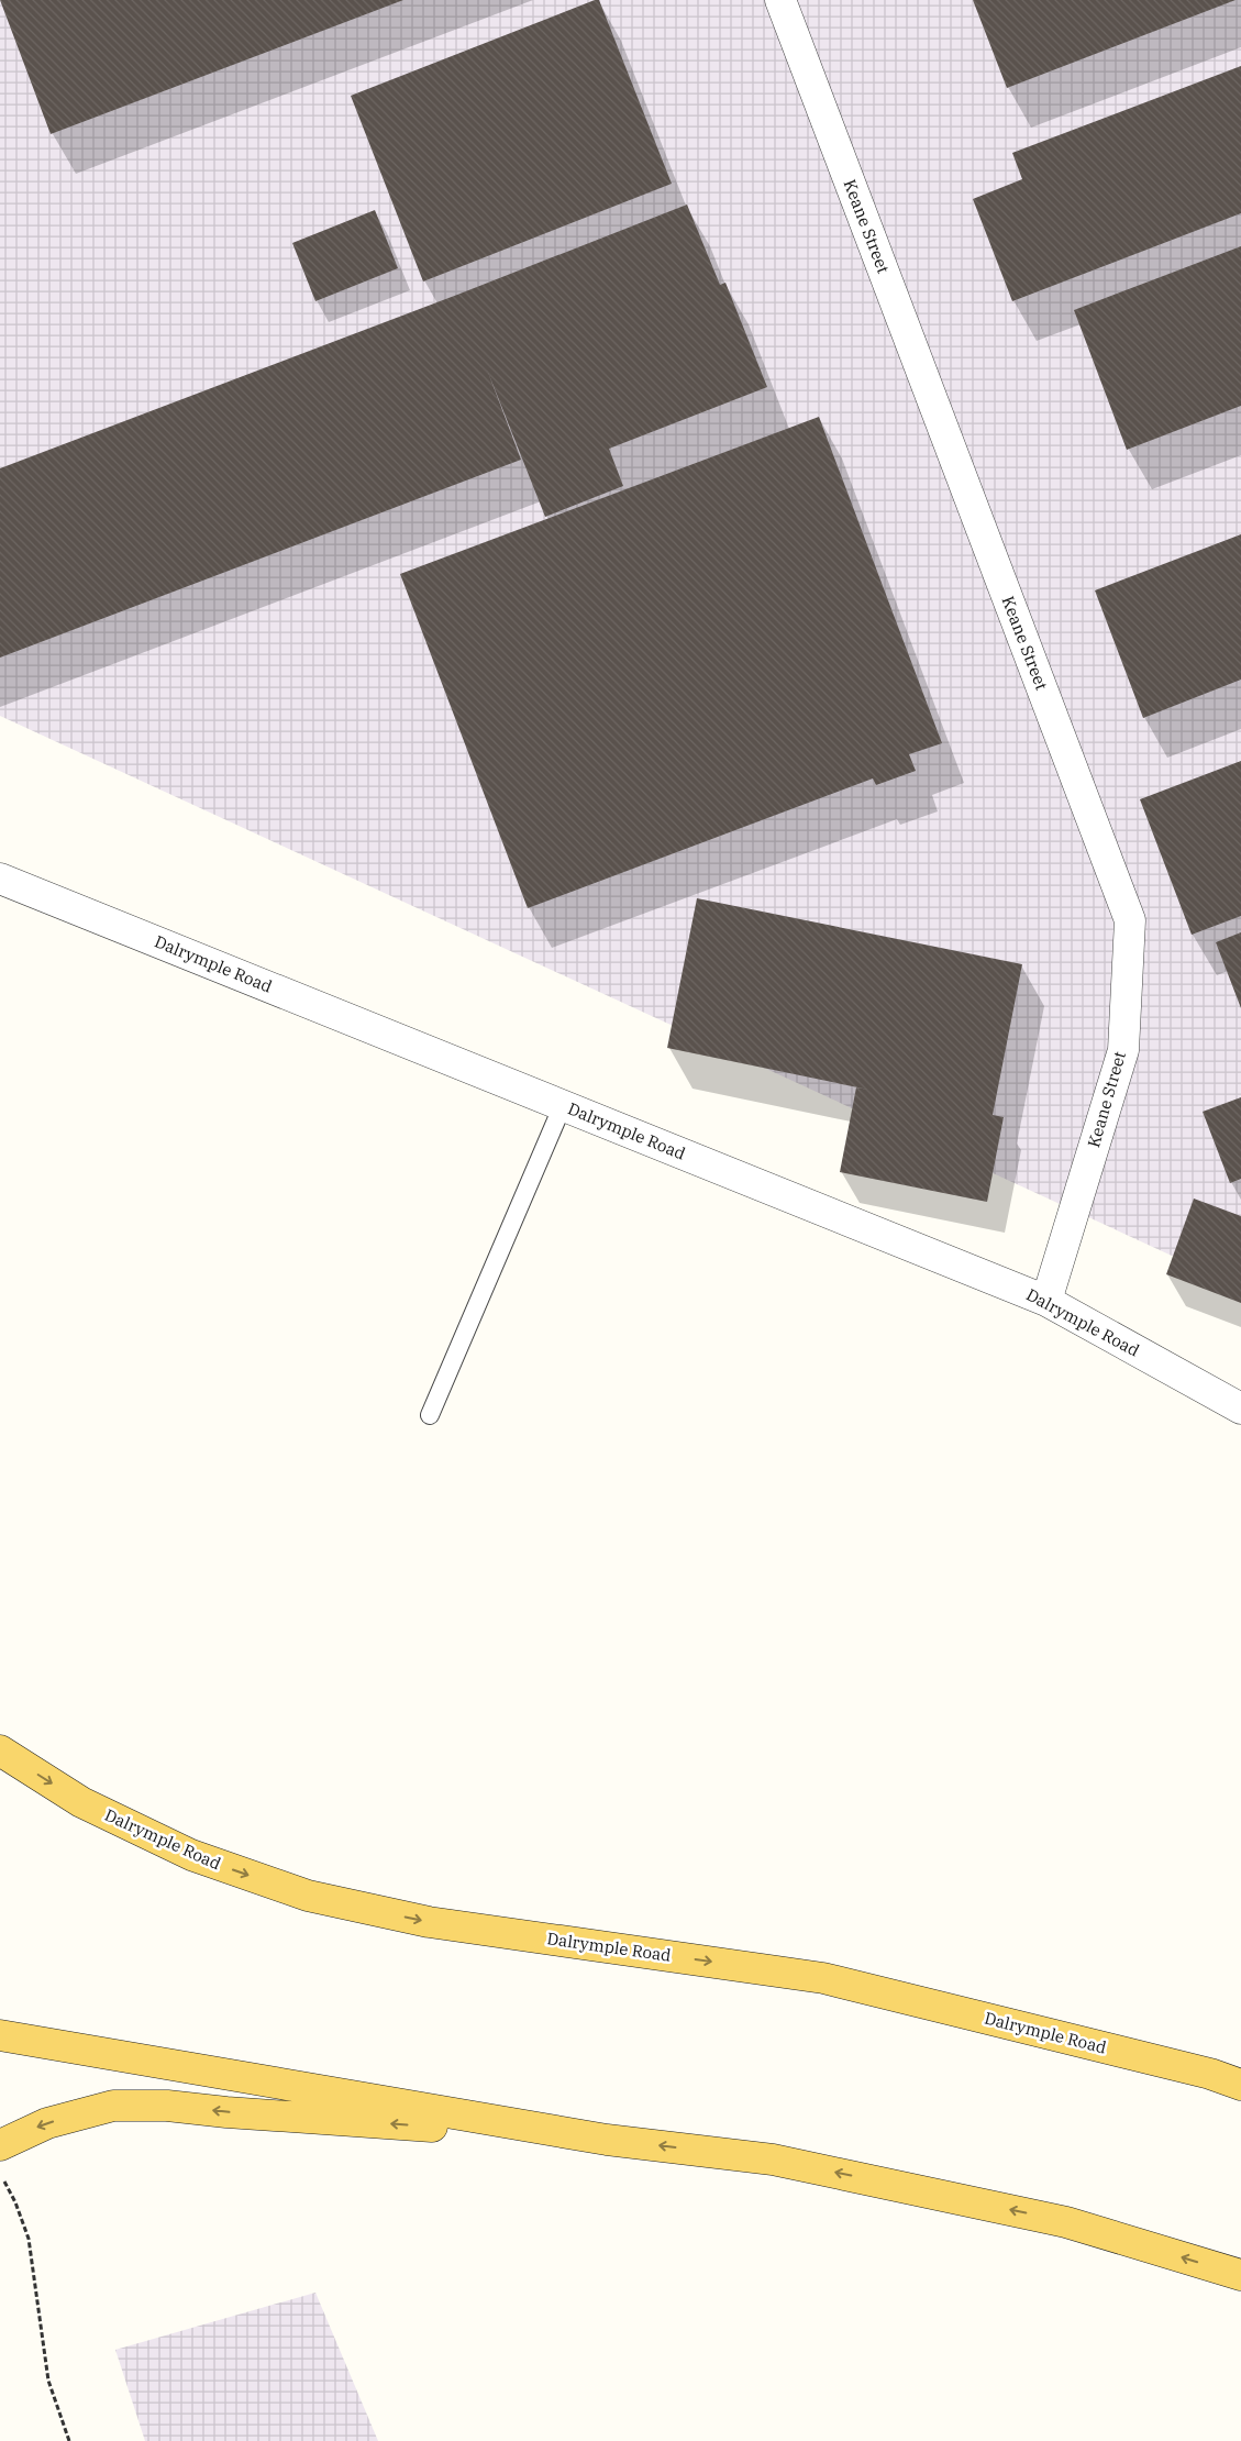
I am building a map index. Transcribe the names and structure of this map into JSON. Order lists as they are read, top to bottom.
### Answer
{
  "streets": {
    "main road": ["Dalrymple Road"],
    "street": ["Keane Street"]
  },
  "crossings": [
    ["Keane Street", "Dalrymple Road"]
  ],
  "one_way": ["Dalrymple Road"]
}
